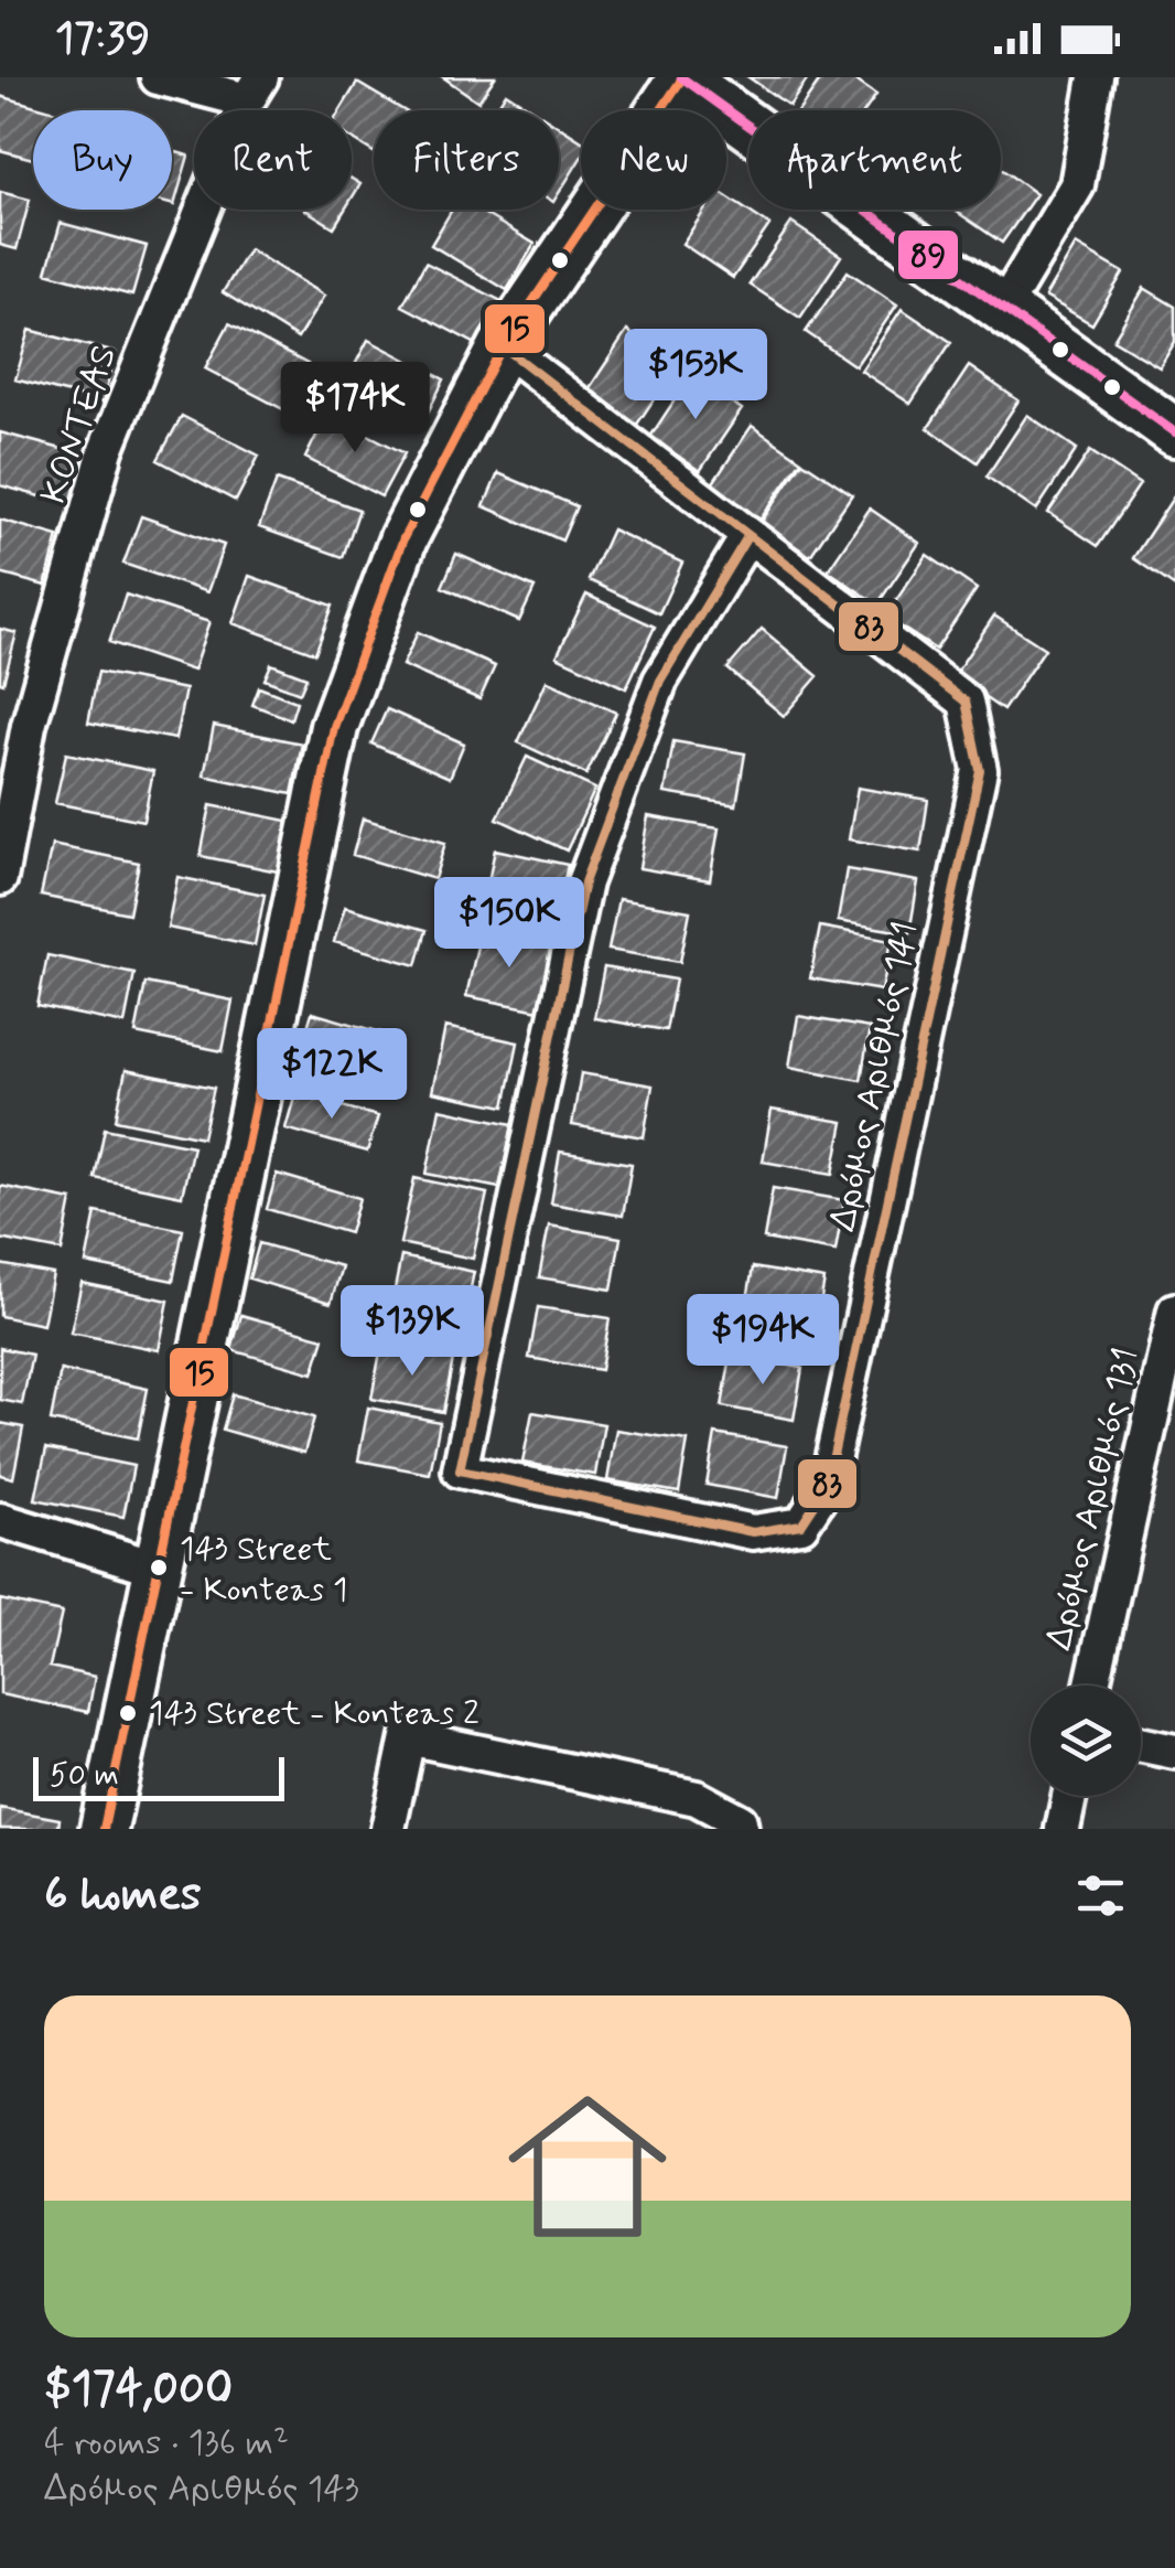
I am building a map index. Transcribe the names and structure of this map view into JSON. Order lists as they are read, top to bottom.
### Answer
{
  "streets": {
    "street": ["KONTEAS", "Δρόμος Αριθμός 141", "Δρόμος Αριθμός 131"]
  },
  "places": ["143 Street - Konteas 1", "143 Street - Konteas 2"],
  "lines": ["transit line 89", "transit line 15", "transit line 83"],
  "scale_bar": "50 m",
  "page": {
    "status": "17:39",
    "chip": [
      "Buy",
      "Rent",
      "Filters",
      "New",
      "Apartment"
    ],
    "price": [
      "$153K",
      "$174K",
      "$150K",
      "$122K",
      "$139K",
      "$194K"
    ],
    "scale": "50 m",
    "heading": "6 homes",
    "list": [
      {
        "name": "$174,000",
        "note": "4 rooms · 136 m² · Δρόμος Αριθμός 143"
      }
    ]
  }
}
